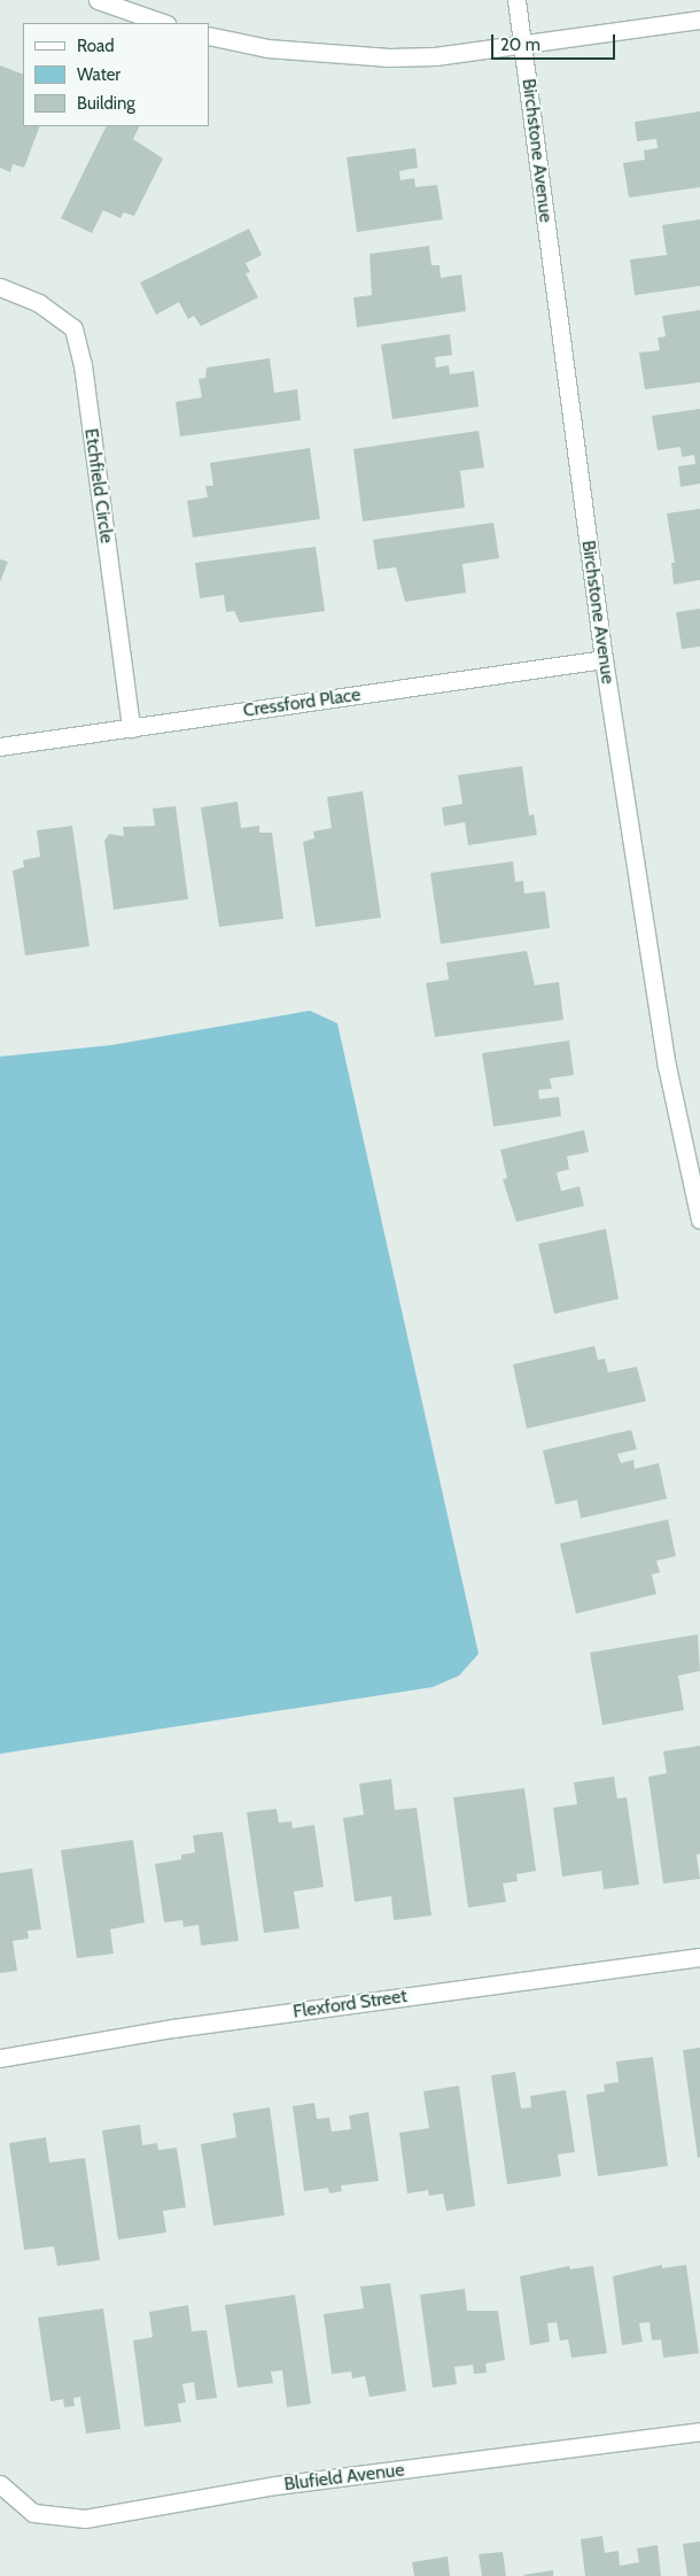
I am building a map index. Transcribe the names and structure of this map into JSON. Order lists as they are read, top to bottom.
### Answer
{
  "streets": {
    "street": [
      "Birchstone Avenue",
      "Etchfield Circle",
      "Cressford Place",
      "Flexford Street",
      "Blufield Avenue"
    ]
  },
  "crossings": [
    ["Birchstone Avenue", "Cressford Place"],
    ["Etchfield Circle", "Cressford Place"]
  ],
  "legend": ["Road", "Water", "Building"],
  "scale_bar": "20 m"
}
